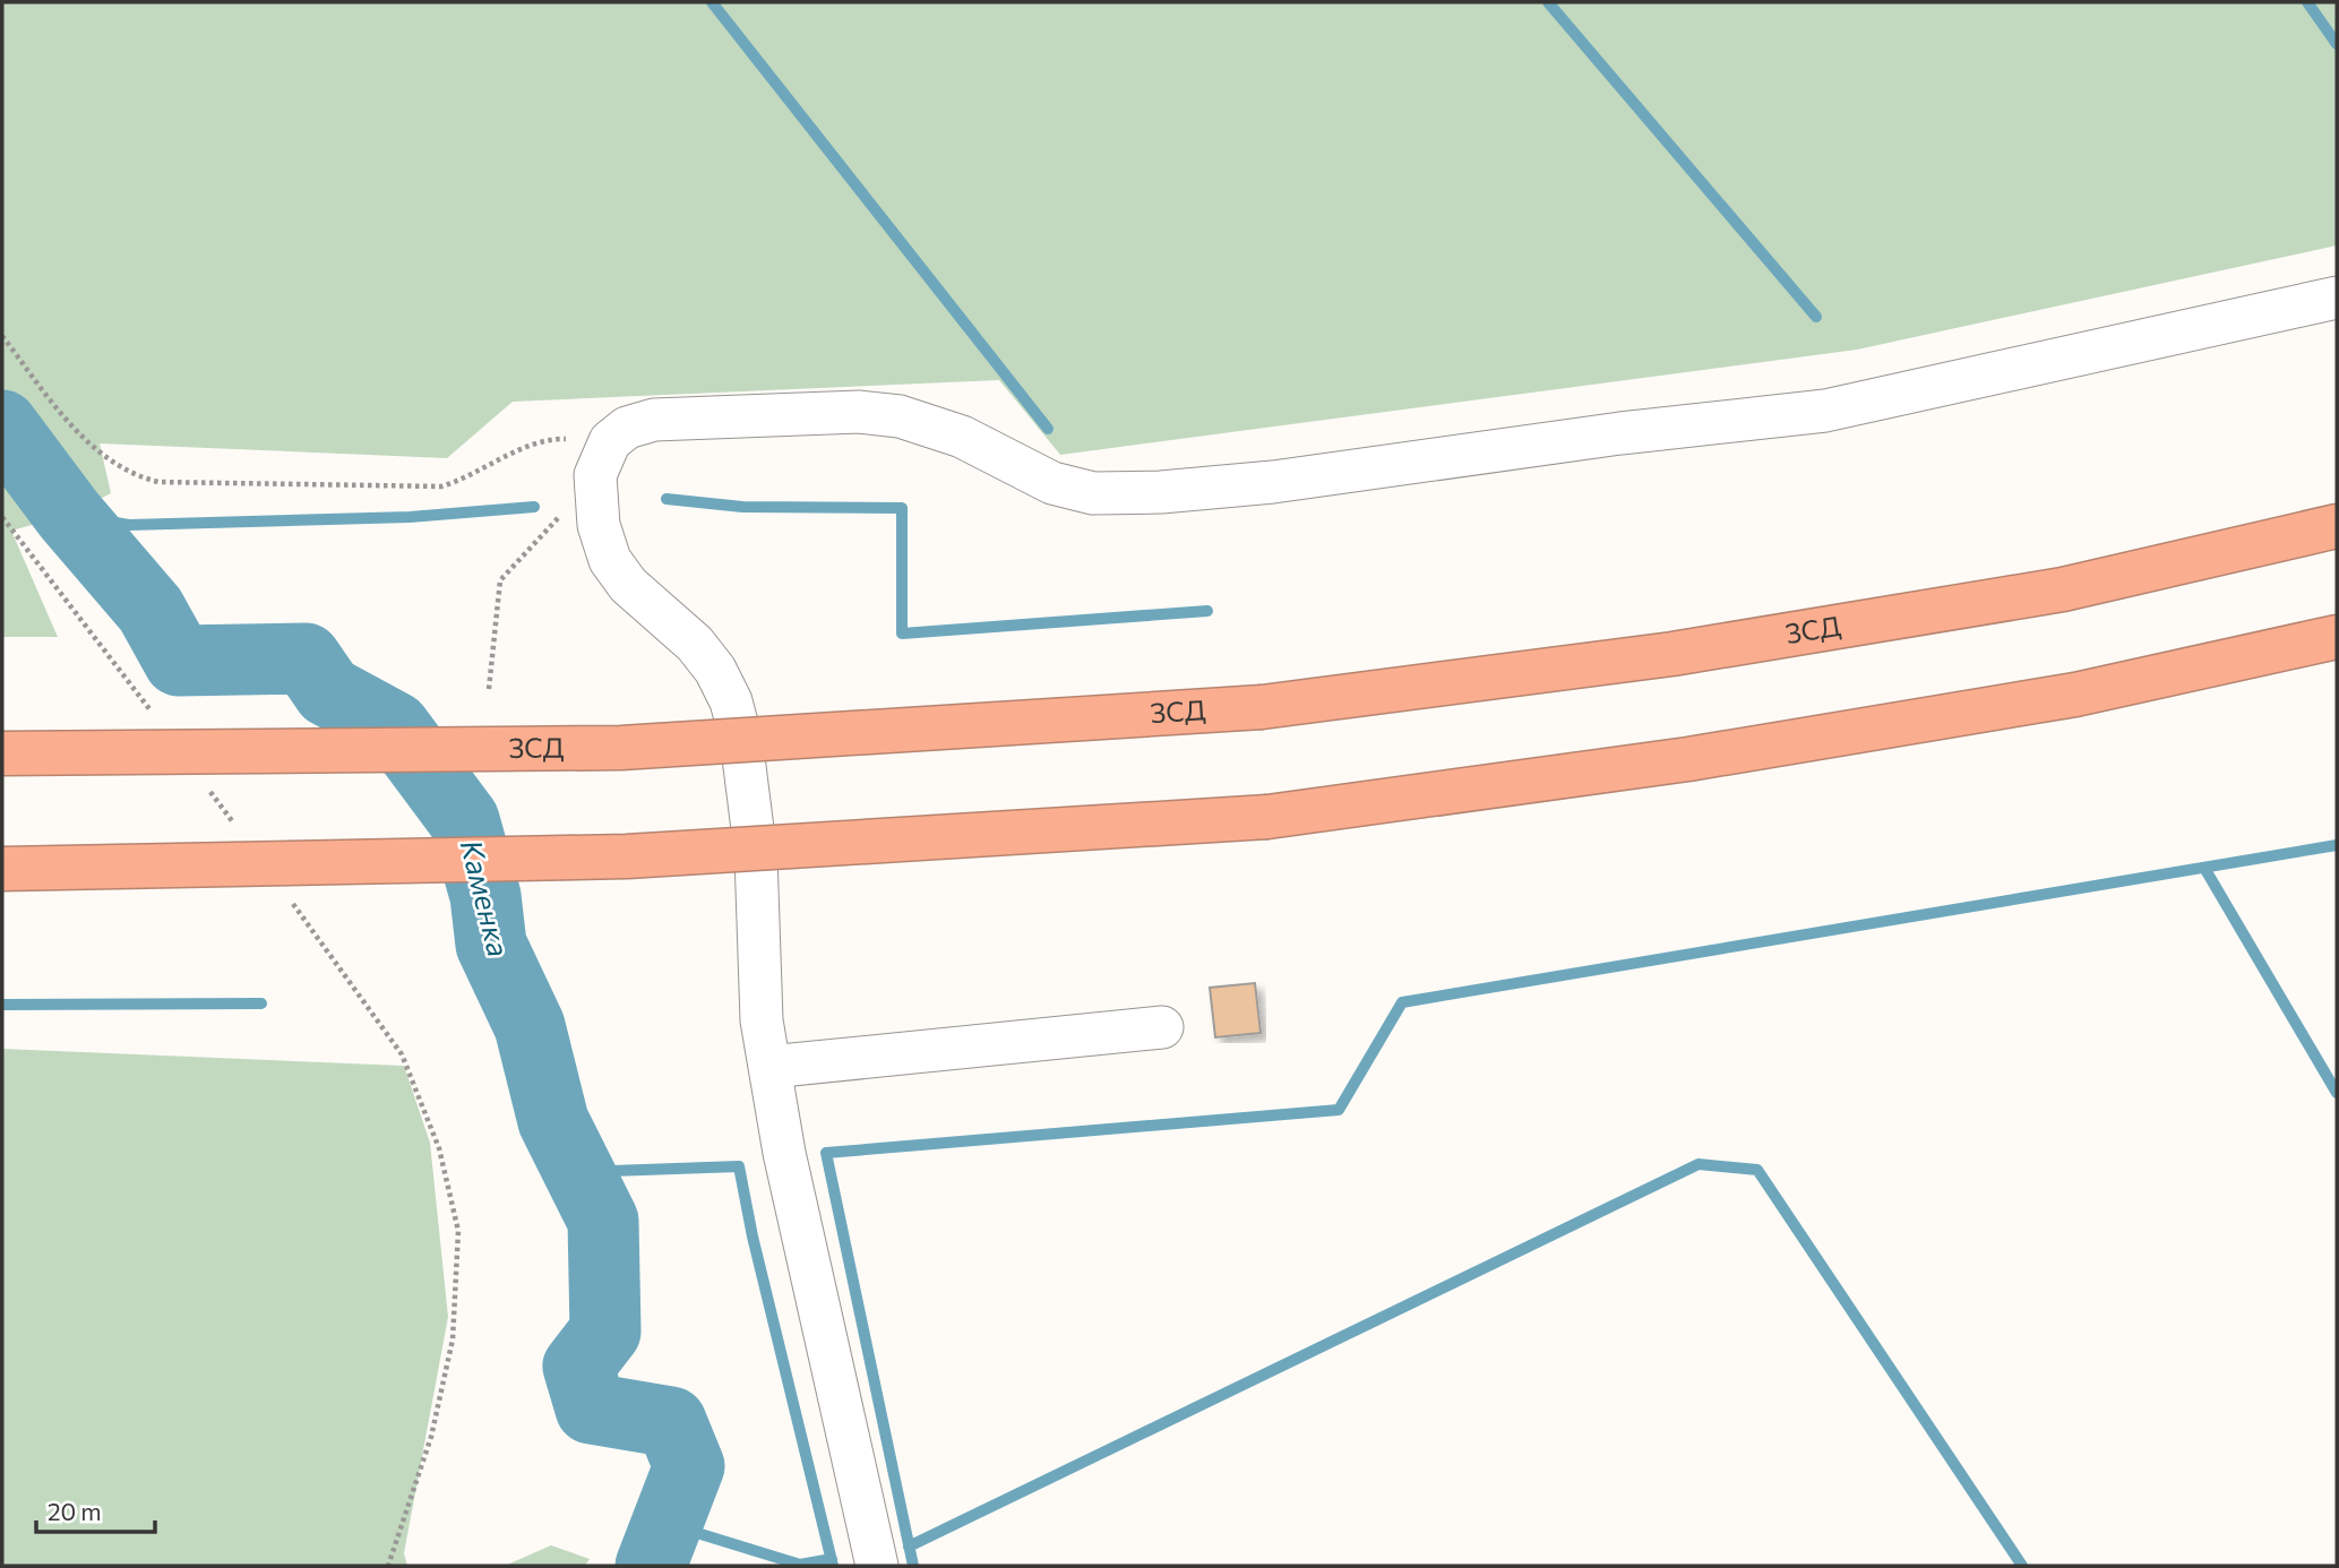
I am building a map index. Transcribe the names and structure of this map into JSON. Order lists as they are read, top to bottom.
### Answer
{
  "streets": {
    "highway": ["ЗСД"]
  },
  "water": ["Каменка"],
  "scale_bar": "20 m"
}
